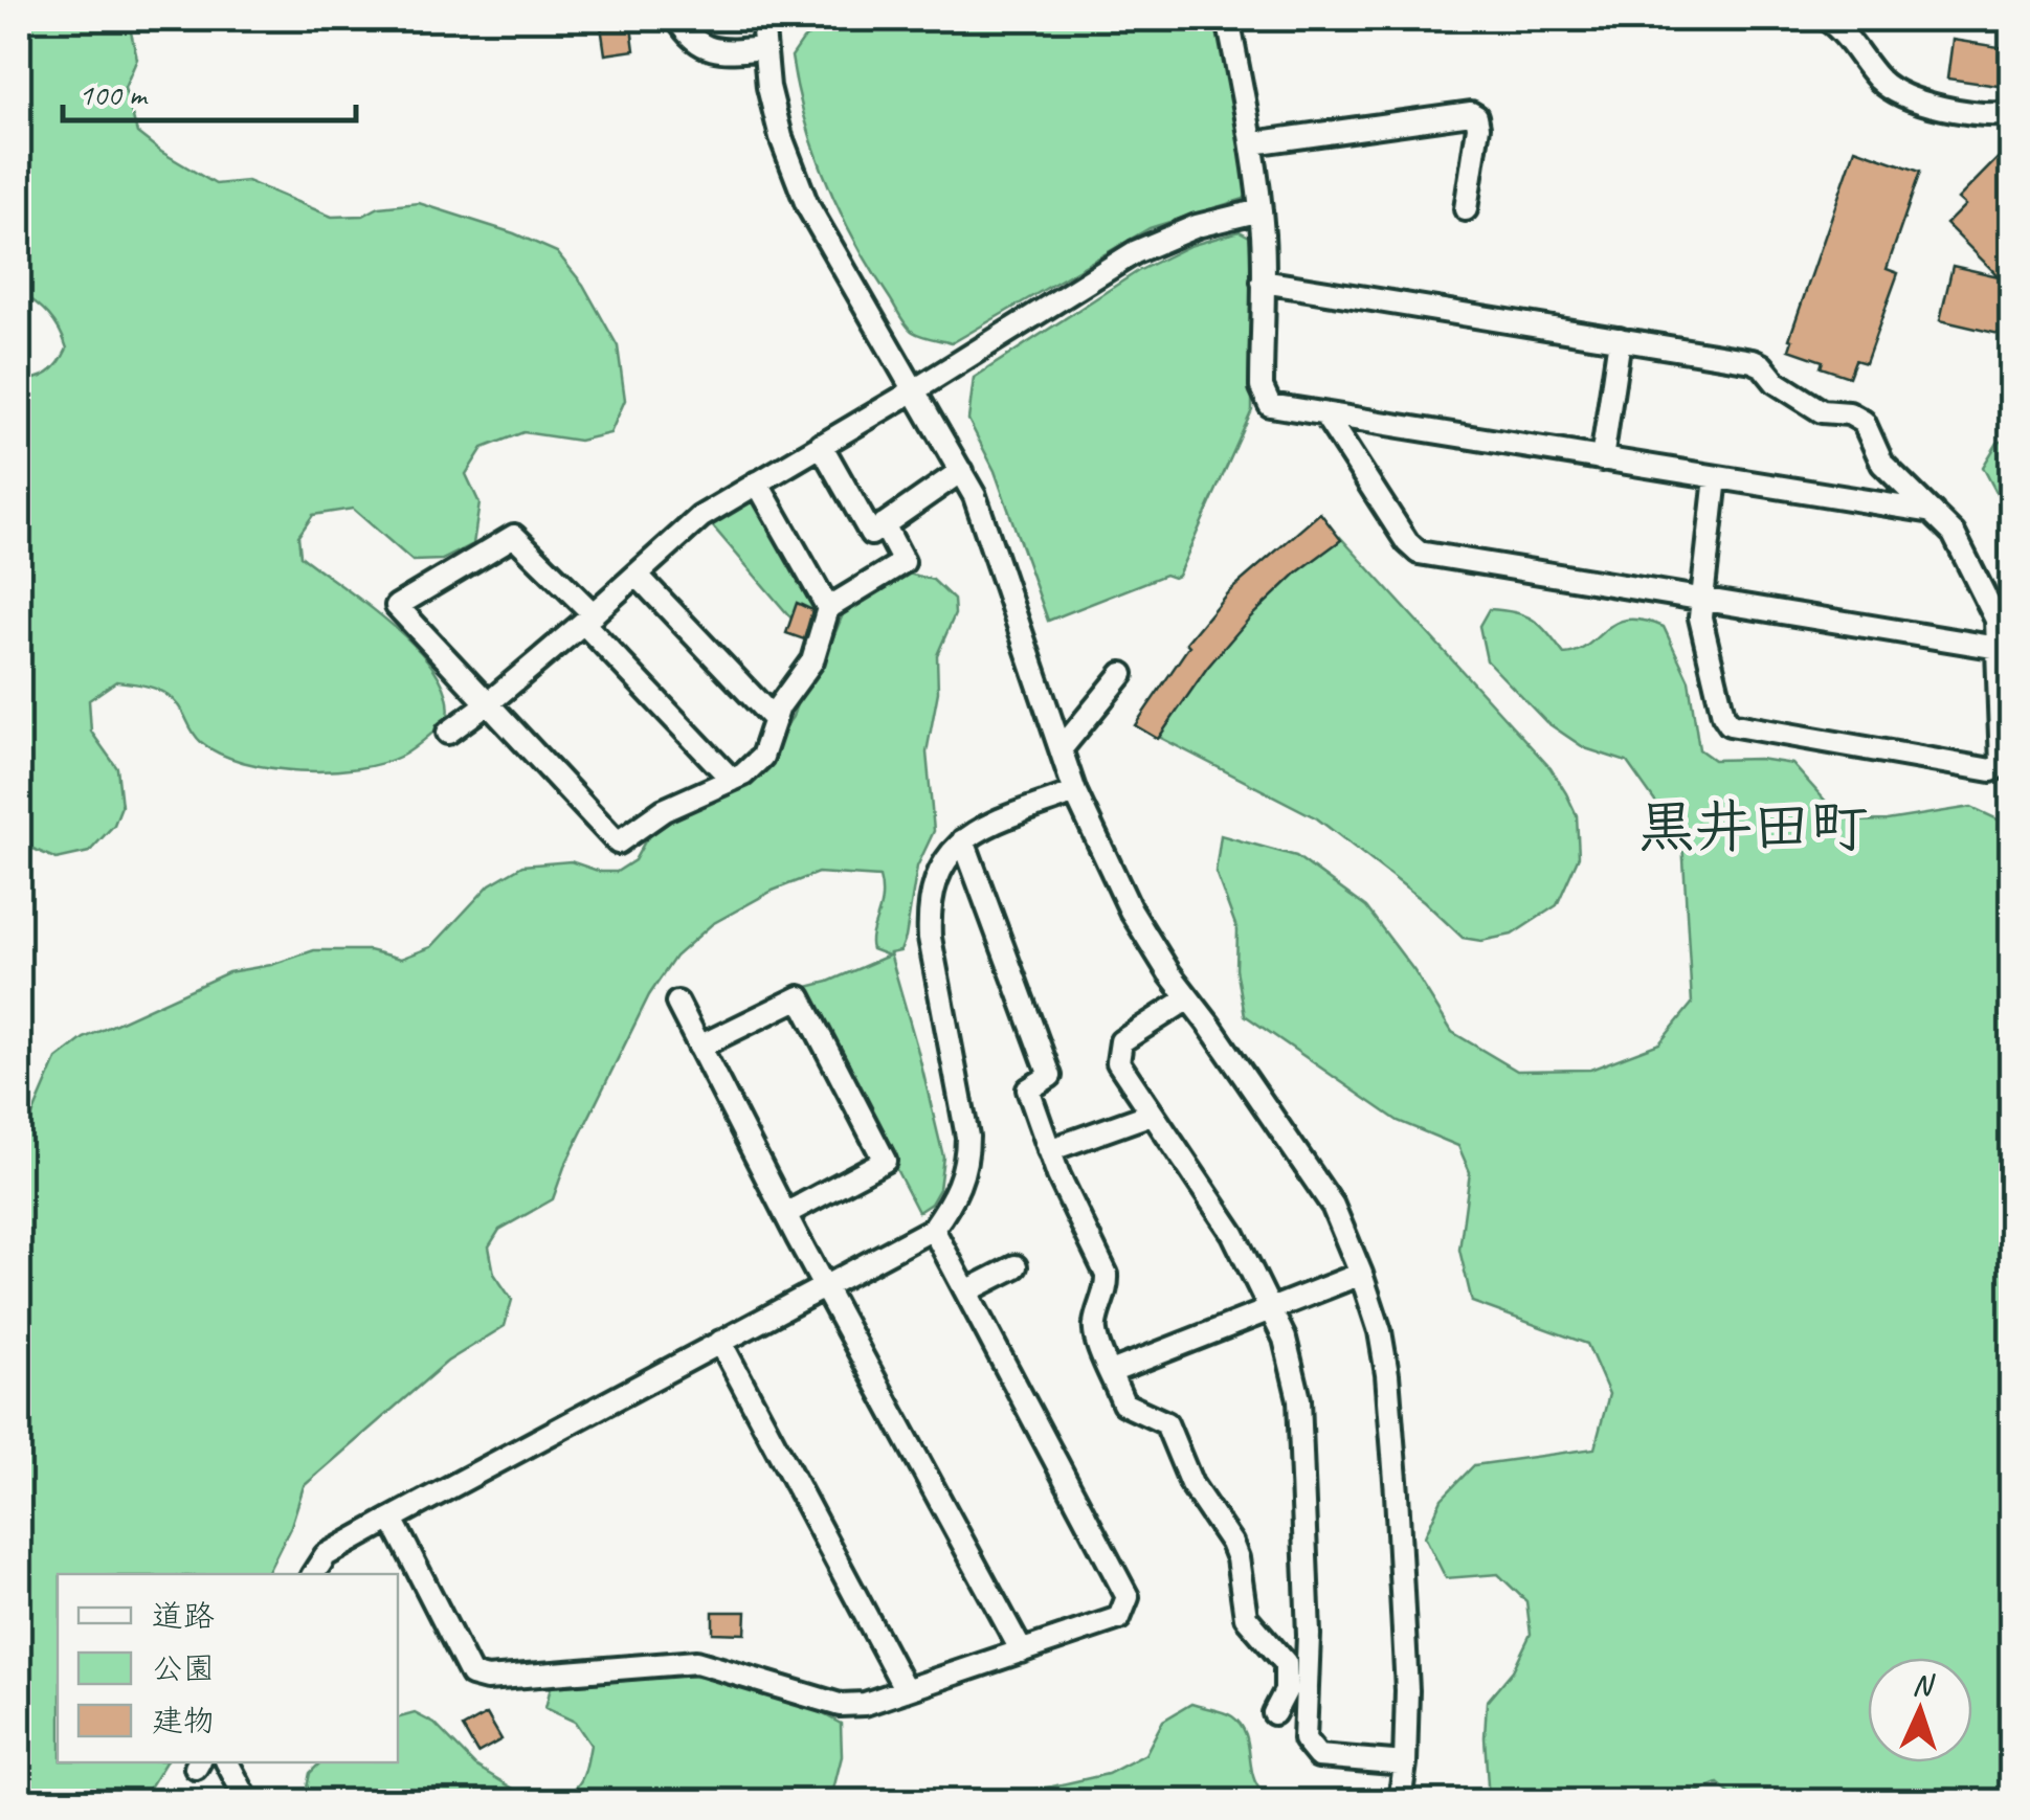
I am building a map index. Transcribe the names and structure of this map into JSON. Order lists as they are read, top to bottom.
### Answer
{
  "districts": ["黒井田町"],
  "legend": ["道路", "公園", "建物"],
  "scale_bar": "100 m",
  "north": "top"
}
